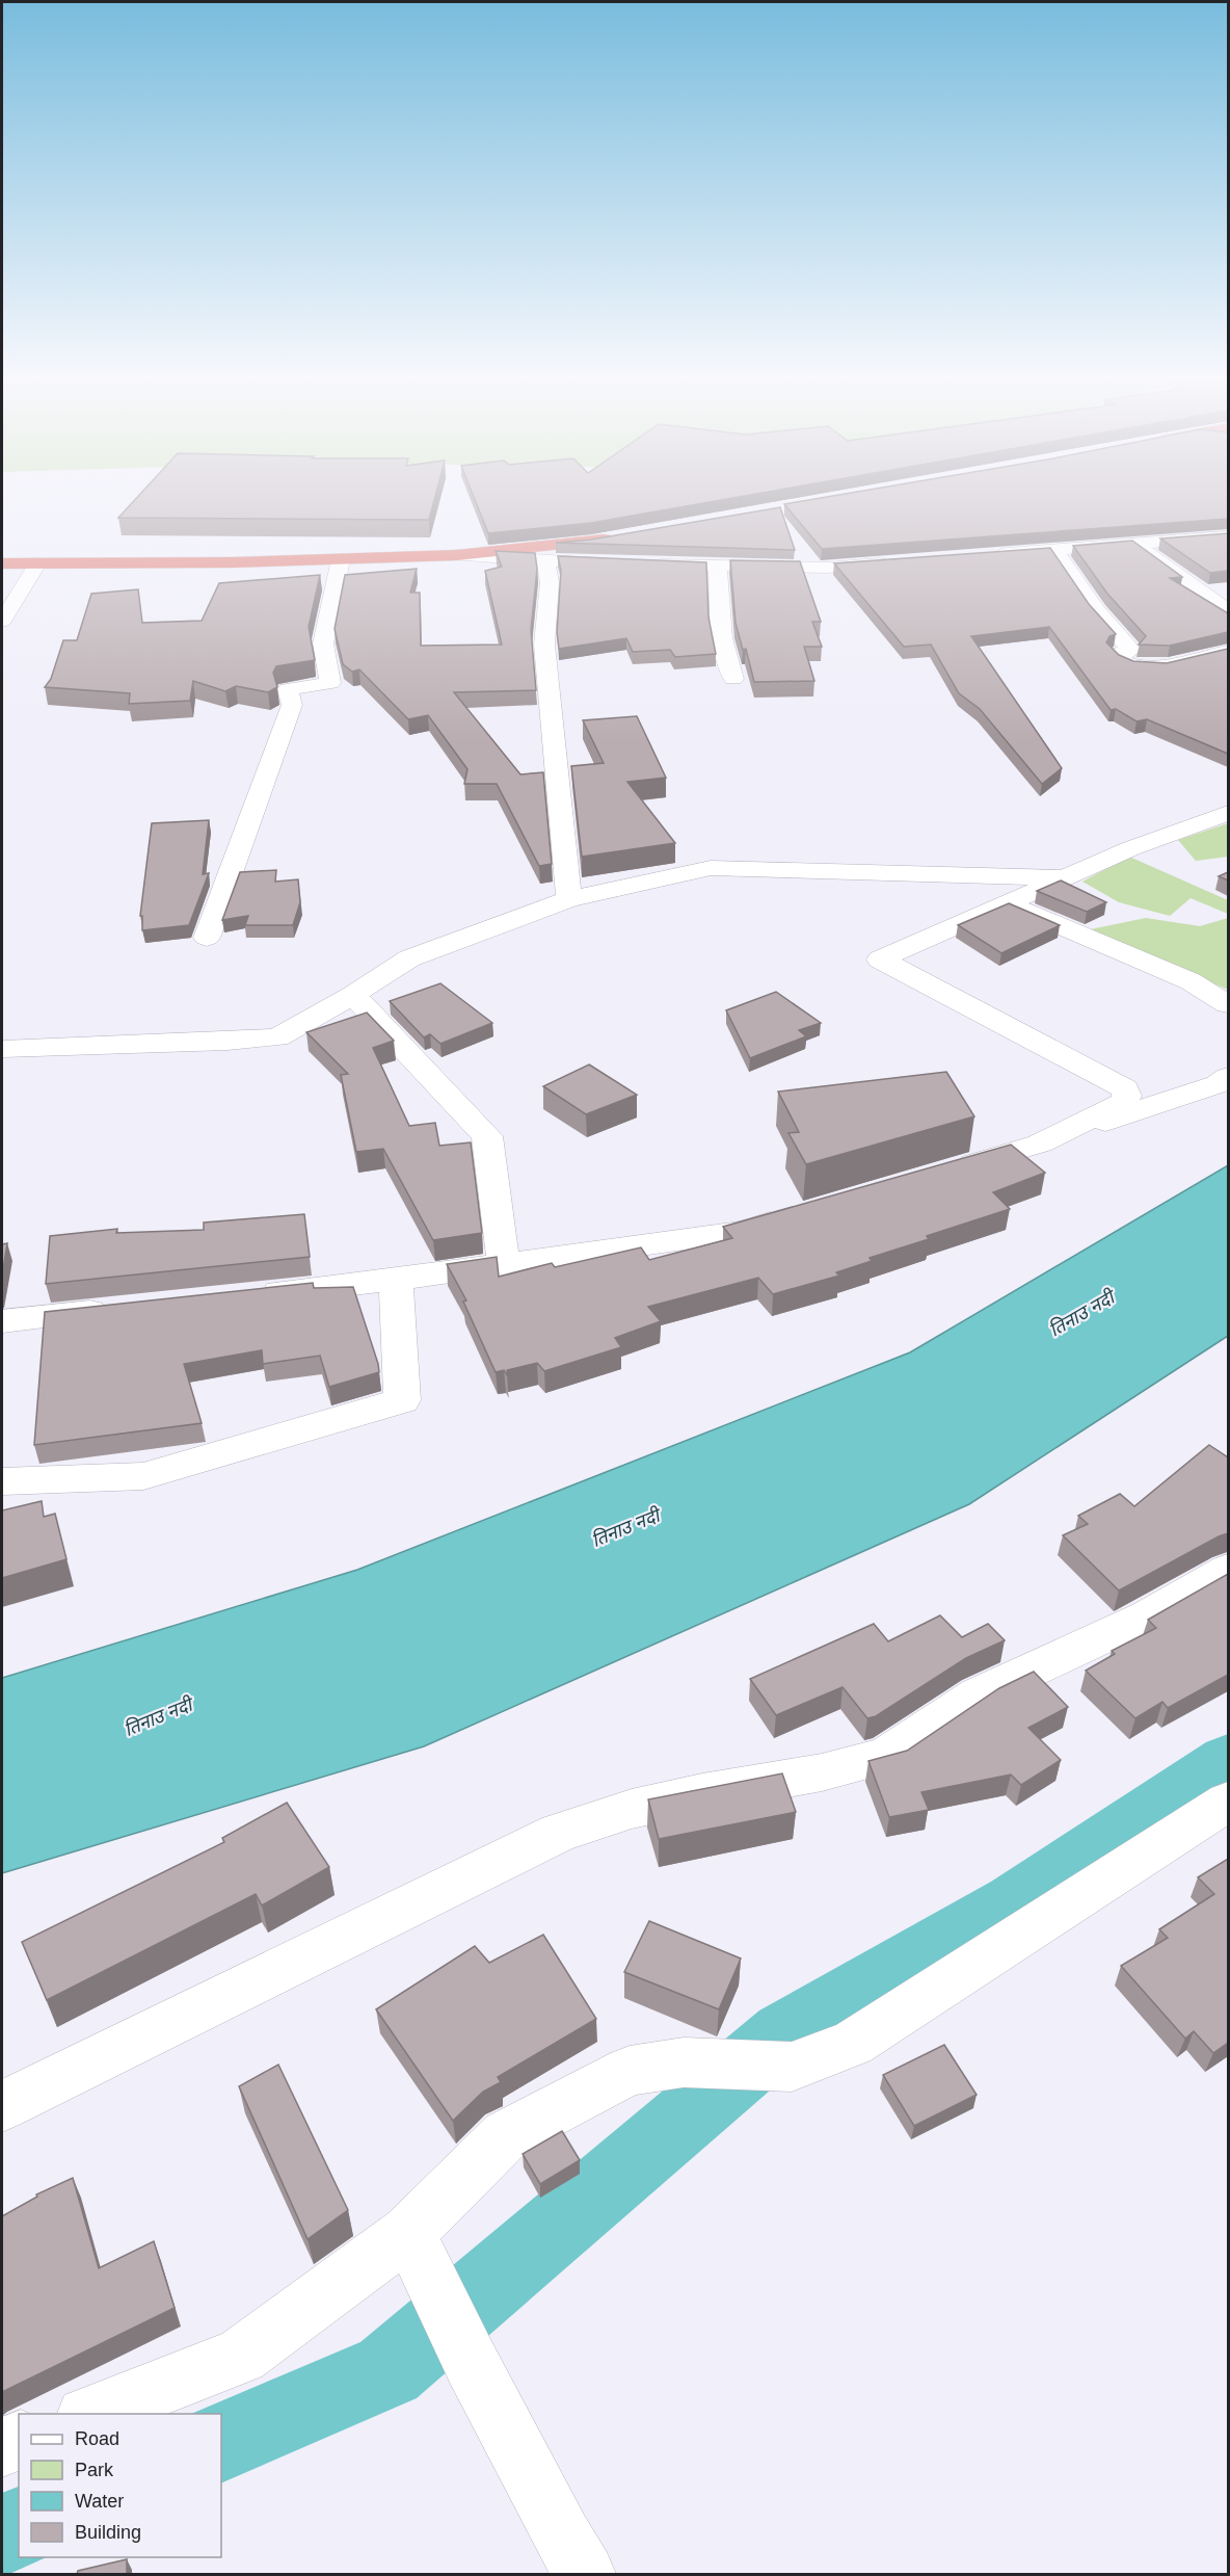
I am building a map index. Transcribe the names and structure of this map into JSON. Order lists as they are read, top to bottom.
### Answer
{
  "water": ["तिनाउ नदी"],
  "legend": [
    "Road",
    "Park",
    "Water",
    "Building"
  ]
}
